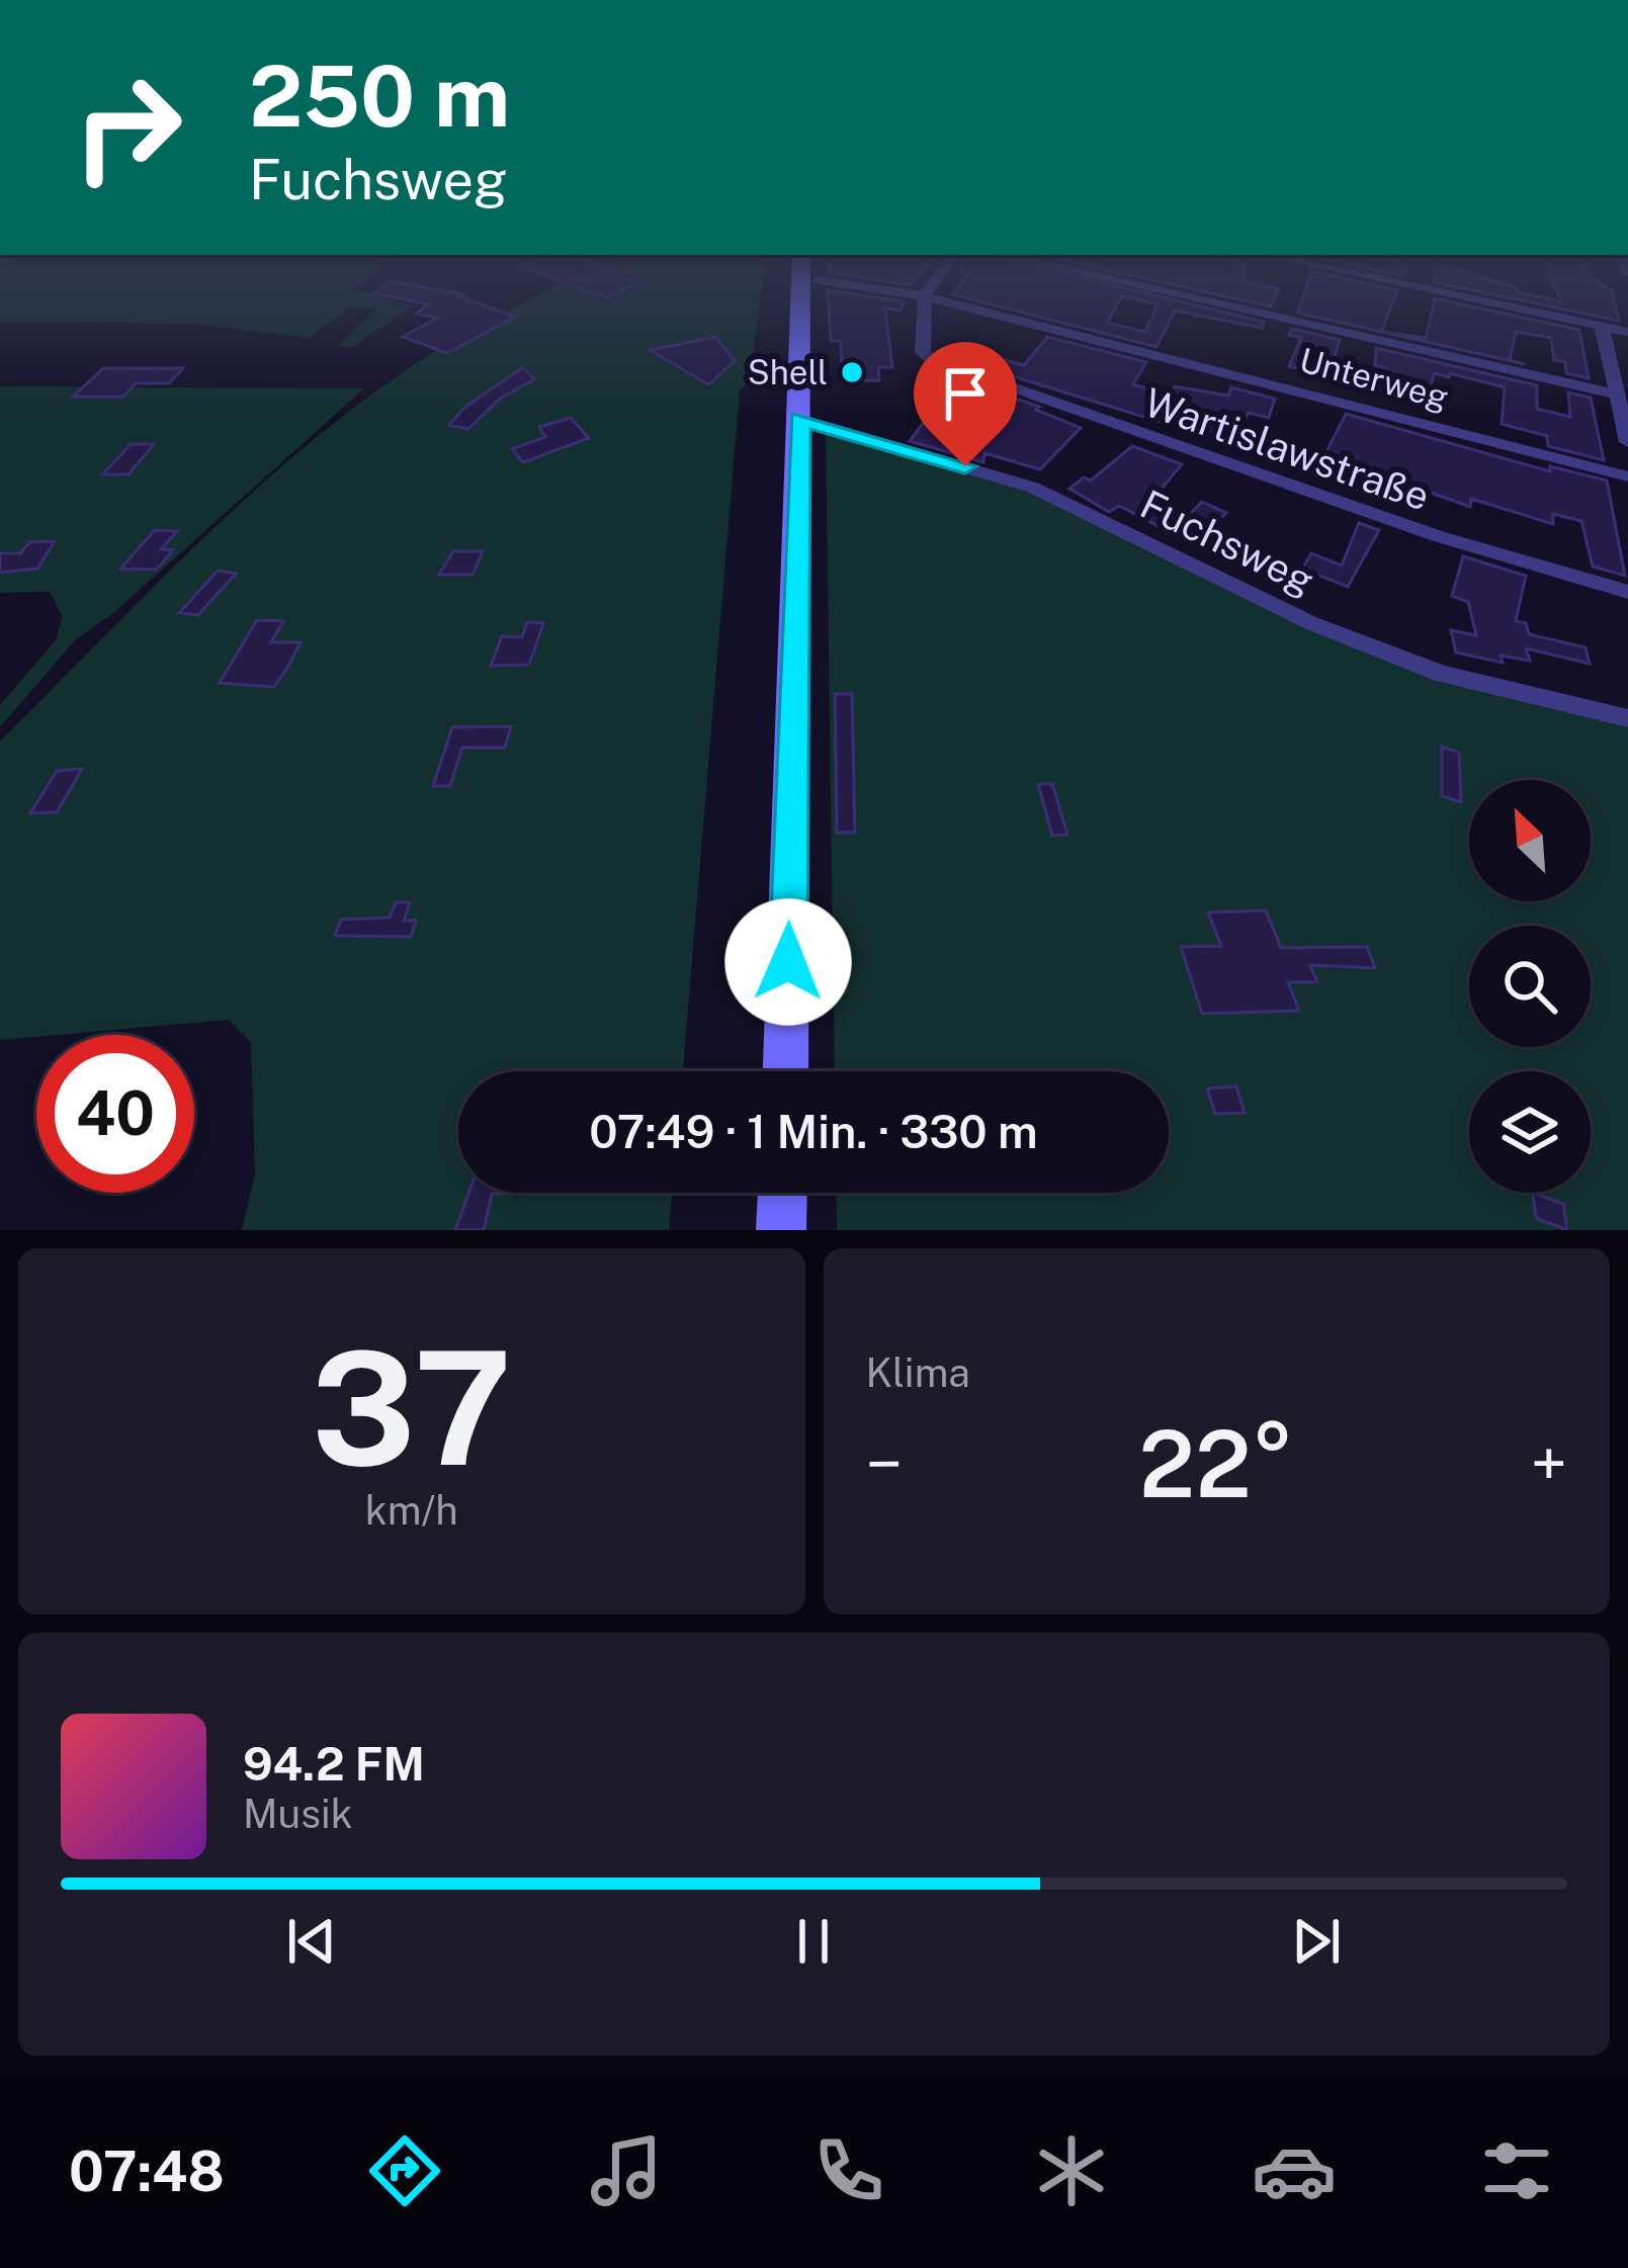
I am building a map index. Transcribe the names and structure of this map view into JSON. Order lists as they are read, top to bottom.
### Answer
{
  "streets": {
    "street": ["Unterweg", "Wartislawstraße", "Fuchsweg"]
  },
  "places": ["Shell"],
  "north": "top left",
  "page": {
    "turn": ["250 m", "Fuchsweg"],
    "limit": "40",
    "trip": "07:49 · 1 Min. · 330 m",
    "tile": [
      ["37", "km/h"],
      "Klima"
    ],
    "heat": ["−", "22°", "+"],
    "song": ["94.2 FM", "Musik"],
    "tabs": "07:48"
  }
}
